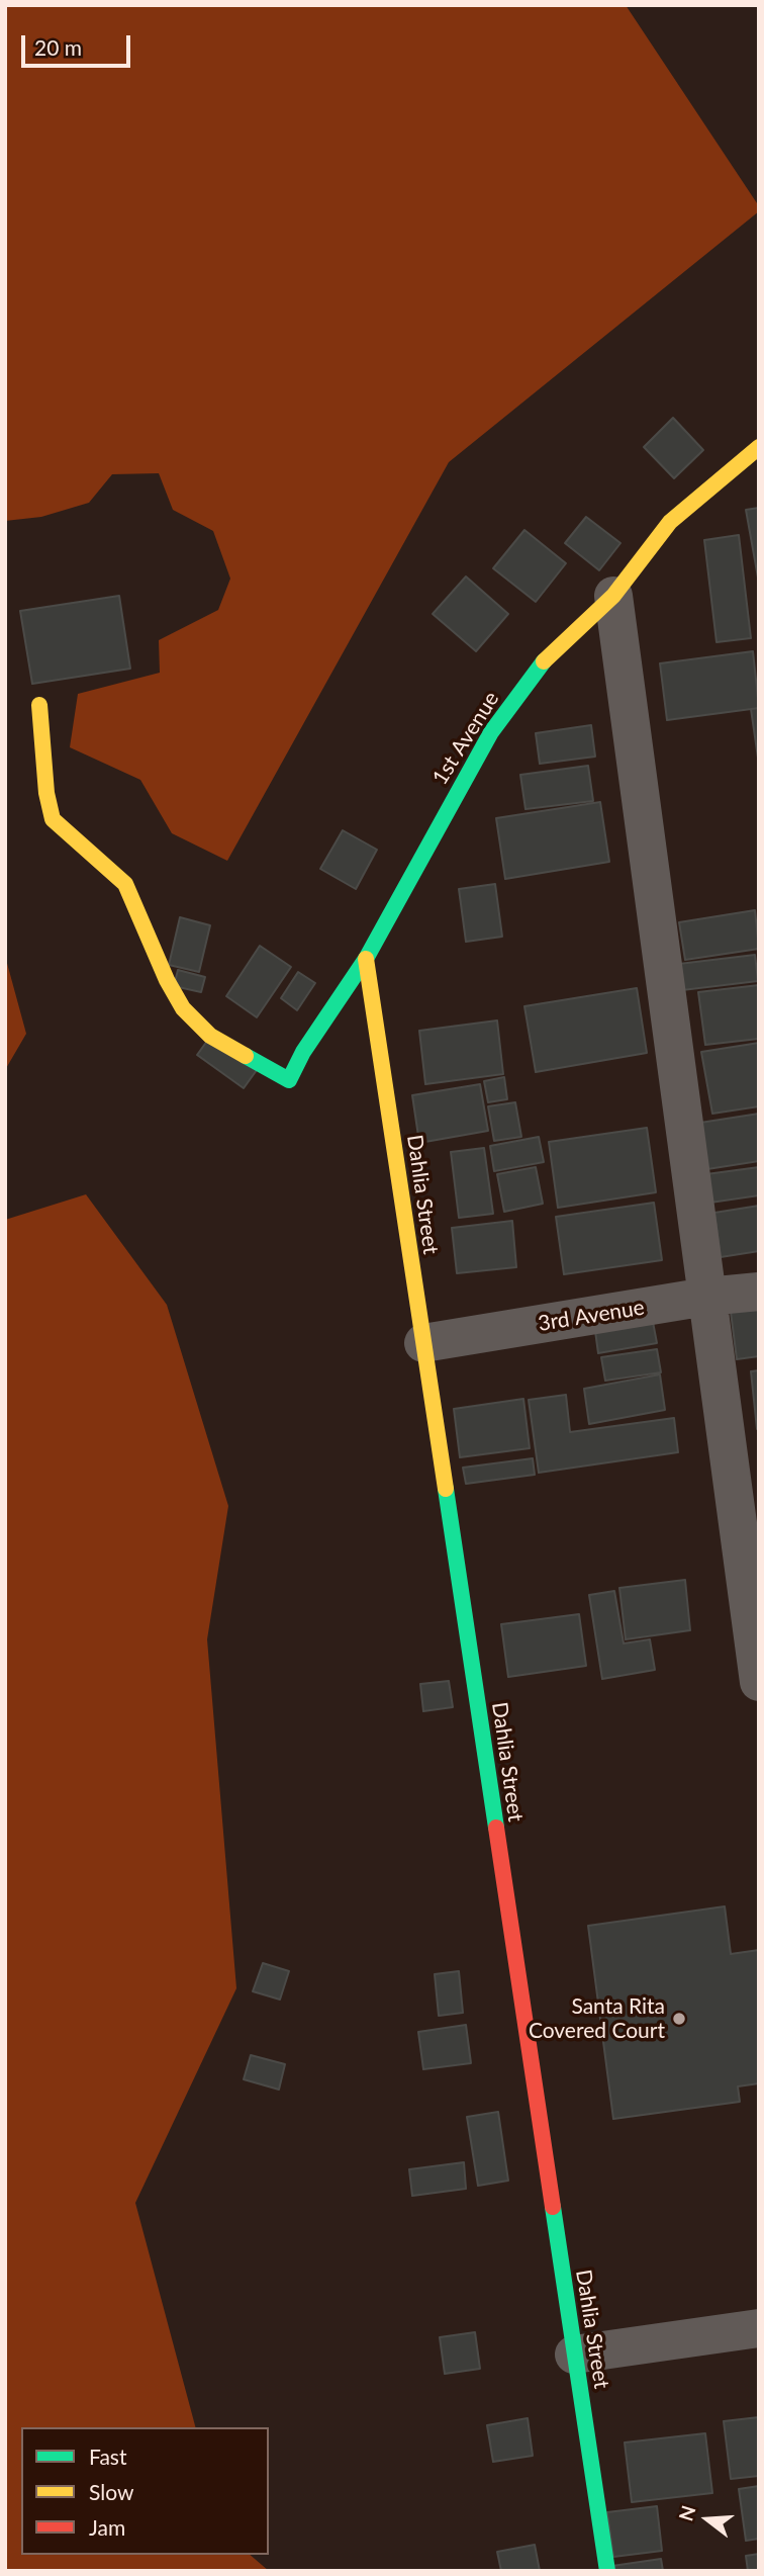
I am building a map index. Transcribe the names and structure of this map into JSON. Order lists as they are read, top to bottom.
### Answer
{
  "streets": {
    "street": ["1st Avenue", "Dahlia Street", "3rd Avenue"]
  },
  "crossings": [
    ["1st Avenue", "Dahlia Street"],
    ["Dahlia Street", "3rd Avenue"]
  ],
  "places": ["Santa Rita Covered Court"],
  "legend": ["Fast", "Slow", "Jam"],
  "scale_bar": "20 m",
  "north": "left"
}
